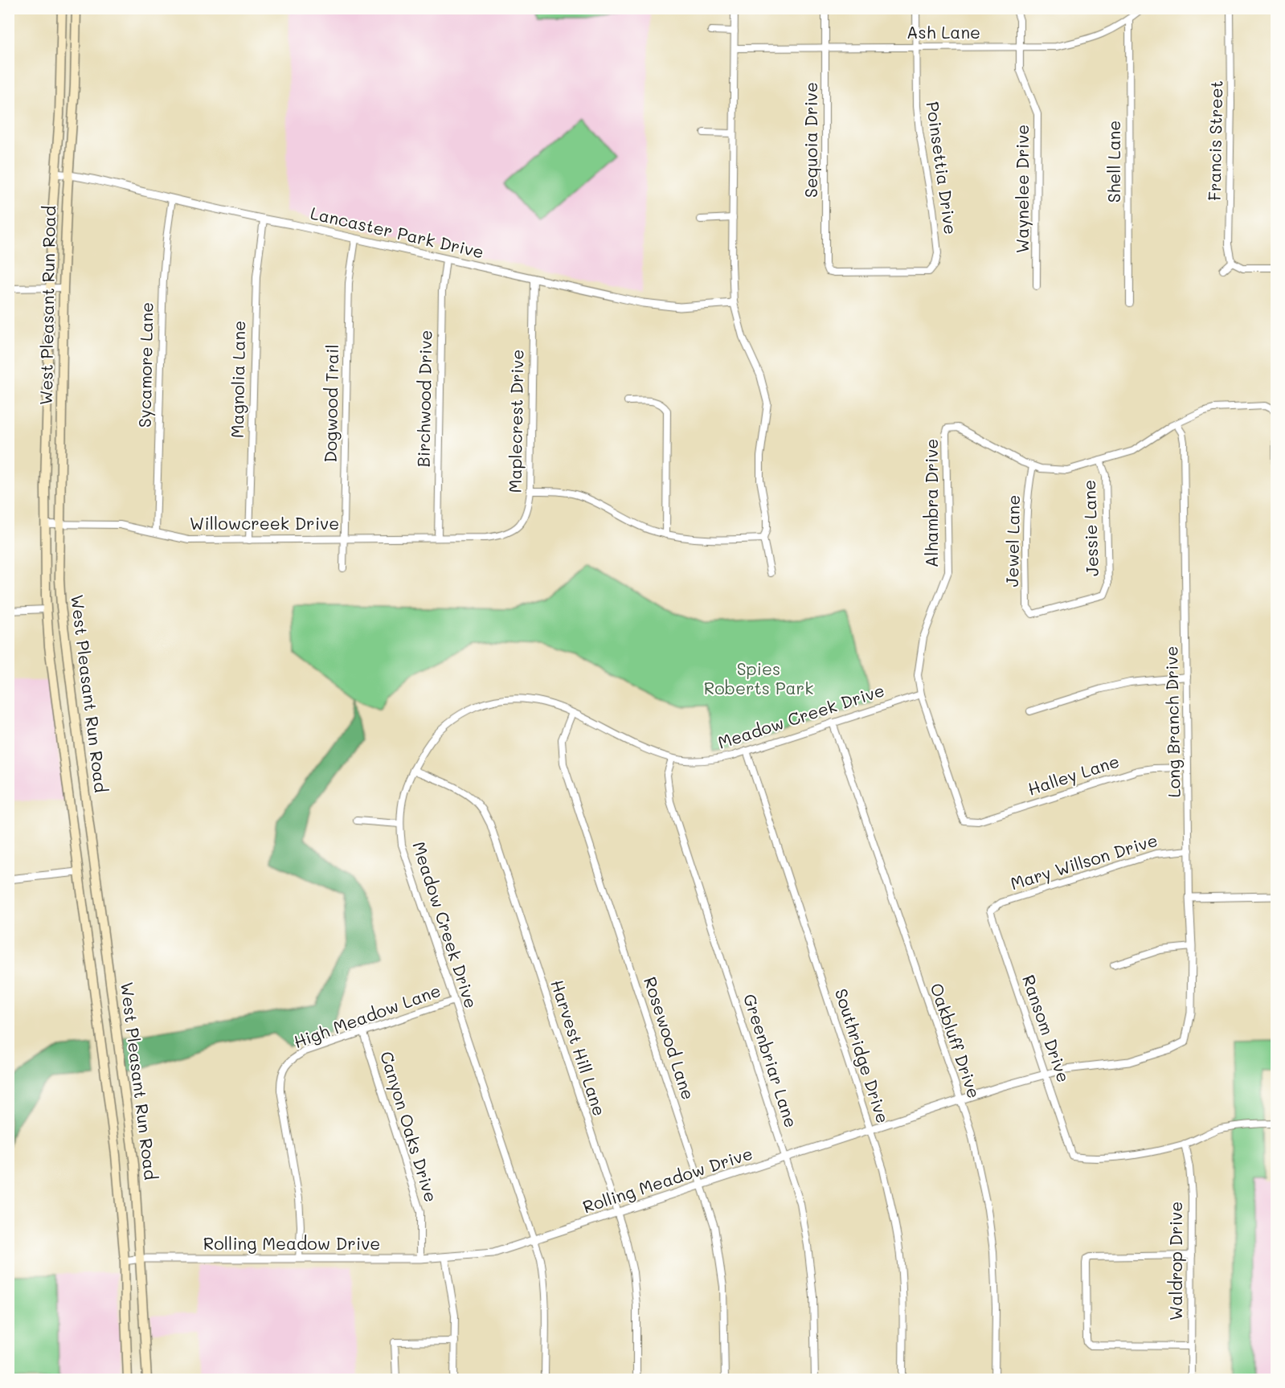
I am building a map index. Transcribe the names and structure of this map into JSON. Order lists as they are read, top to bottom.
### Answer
{
  "streets": {
    "main road": ["West Pleasant Run Road"],
    "street": [
      "Ash Lane",
      "Sequoia Drive",
      "Francis Street",
      "Shell Lane",
      "Poinsettia Drive",
      "Waynelee Drive",
      "Lancaster Park Drive",
      "Sycamore Lane",
      "Magnolia Lane",
      "Birchwood Drive",
      "Dogwood Trail",
      "Maplecrest Drive",
      "Alhambra Drive",
      "Willowcreek Drive",
      "Jessie Lane",
      "Jewel Lane",
      "Meadow Creek Drive",
      "Long Branch Drive",
      "Halley Lane",
      "Mary Willson Drive",
      "High Meadow Lane",
      "Ransom Drive",
      "Rosewood Lane",
      "Oakbluff Drive",
      "Harvest Hill Lane",
      "Southridge Drive",
      "Greenbriar Lane",
      "Canyon Oaks Drive",
      "Rolling Meadow Drive",
      "Waldrop Drive"
    ]
  },
  "crossings": [
    ["Ash Lane", "Sequoia Drive"],
    ["Ash Lane", "Shell Lane"],
    ["Ash Lane", "Poinsettia Drive"],
    ["Ash Lane", "Waynelee Drive"],
    ["Sequoia Drive", "Poinsettia Drive"],
    ["Lancaster Park Drive", "West Pleasant Run Road"],
    ["Lancaster Park Drive", "Sycamore Lane"],
    ["Lancaster Park Drive", "Magnolia Lane"],
    ["Lancaster Park Drive", "Birchwood Drive"],
    ["Lancaster Park Drive", "Dogwood Trail"],
    ["Lancaster Park Drive", "Maplecrest Drive"],
    ["West Pleasant Run Road", "Willowcreek Drive"],
    ["West Pleasant Run Road", "Rolling Meadow Drive"],
    ["Sycamore Lane", "Willowcreek Drive"],
    ["Magnolia Lane", "Willowcreek Drive"],
    ["Birchwood Drive", "Willowcreek Drive"],
    ["Dogwood Trail", "Willowcreek Drive"],
    ["Maplecrest Drive", "Willowcreek Drive"],
    ["Alhambra Drive", "Jewel Lane"],
    ["Alhambra Drive", "Meadow Creek Drive"],
    ["Alhambra Drive", "Halley Lane"],
    ["Jessie Lane", "Jewel Lane"],
    ["Meadow Creek Drive", "High Meadow Lane"],
    ["Meadow Creek Drive", "Rosewood Lane"],
    ["Meadow Creek Drive", "Oakbluff Drive"],
    ["Meadow Creek Drive", "Harvest Hill Lane"],
    ["Meadow Creek Drive", "Southridge Drive"],
    ["Meadow Creek Drive", "Greenbriar Lane"],
    ["Meadow Creek Drive", "Rolling Meadow Drive"],
    ["Long Branch Drive", "Halley Lane"],
    ["Long Branch Drive", "Mary Willson Drive"],
    ["Long Branch Drive", "Rolling Meadow Drive"],
    ["Mary Willson Drive", "Ransom Drive"],
    ["High Meadow Lane", "Canyon Oaks Drive"],
    ["High Meadow Lane", "Rolling Meadow Drive"],
    ["Ransom Drive", "Rolling Meadow Drive"],
    ["Ransom Drive", "Waldrop Drive"],
    ["Rosewood Lane", "Rolling Meadow Drive"],
    ["Oakbluff Drive", "Rolling Meadow Drive"],
    ["Harvest Hill Lane", "Rolling Meadow Drive"],
    ["Southridge Drive", "Rolling Meadow Drive"],
    ["Greenbriar Lane", "Rolling Meadow Drive"],
    ["Canyon Oaks Drive", "Rolling Meadow Drive"]
  ],
  "parks": ["Spies Roberts Park"]
}
